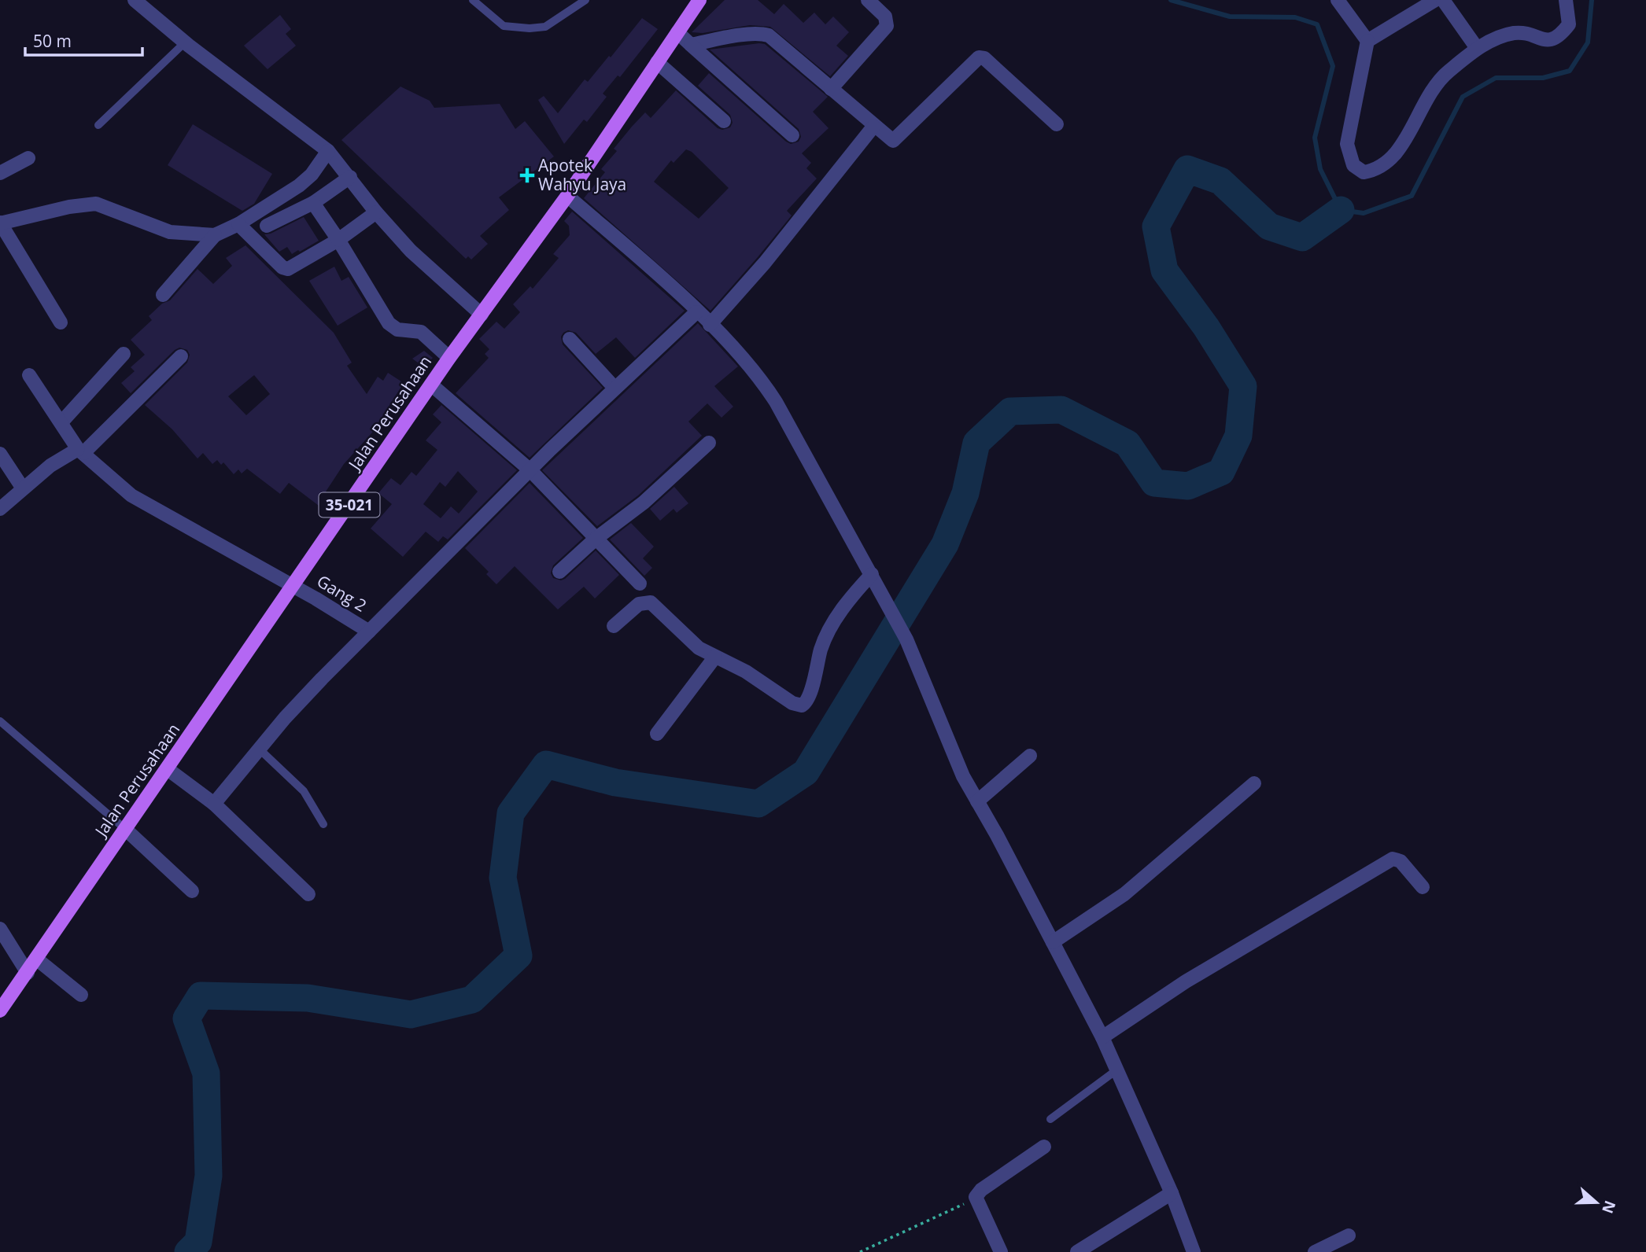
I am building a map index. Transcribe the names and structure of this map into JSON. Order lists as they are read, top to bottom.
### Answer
{
  "streets": {
    "main road": ["Jalan Perusahaan", "35-021"],
    "street": ["Gang 2"]
  },
  "crossings": [
    ["Jalan Perusahaan", "Gang 2"]
  ],
  "places": {
    "health": ["Apotek Wahyu Jaya"]
  },
  "scale_bar": "50 m",
  "north": "right"
}
